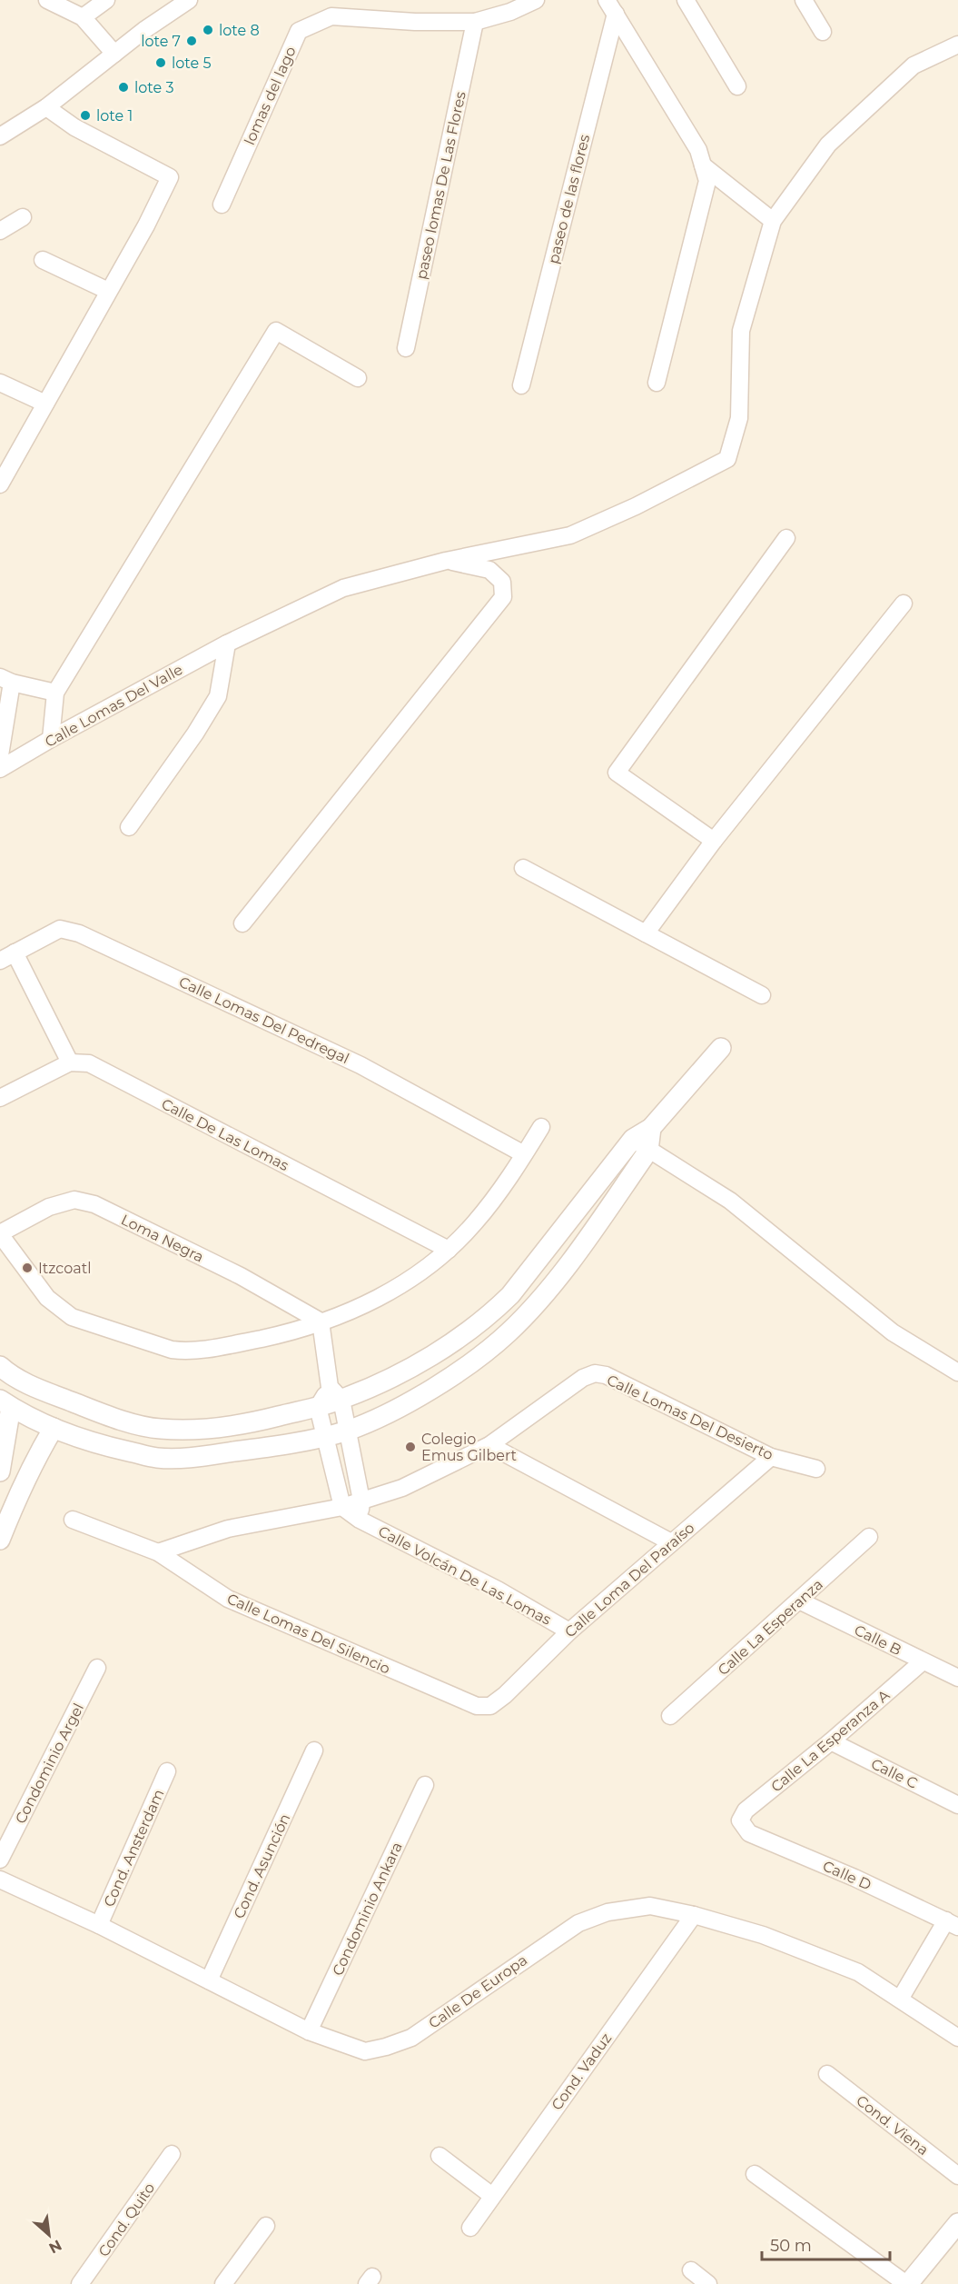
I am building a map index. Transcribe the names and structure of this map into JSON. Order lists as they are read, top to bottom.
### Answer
{
  "streets": {
    "street": [
      "lomas del lago",
      "paseo lomas De Las Flores",
      "paseo de las flores",
      "Calle Lomas Del Valle",
      "Calle Lomas Del Pedregal",
      "Calle De Las Lomas",
      "Loma Negra",
      "Calle Lomas Del Desierto",
      "Calle Volcán De Las Lomas",
      "Calle Loma Del Paraíso",
      "Calle La Esperanza",
      "Calle Lomas Del Silencio",
      "Calle B",
      "Calle La Esperanza A",
      "Condominio Argel",
      "Calle C",
      "Cond. Ansterdam",
      "Cond. Asunción",
      "Calle D",
      "Condominio Ankara",
      "Calle De Europa",
      "Cond. Vaduz",
      "Cond. Viena",
      "Cond. Quito"
    ]
  },
  "crossings": [
    ["lomas del lago", "paseo lomas De Las Flores"],
    ["Calle Lomas Del Desierto", "Calle Loma Del Paraíso"],
    ["Calle Volcán De Las Lomas", "Calle Loma Del Paraíso"],
    ["Calle Loma Del Paraíso", "Calle Lomas Del Silencio"],
    ["Calle La Esperanza", "Calle B"],
    ["Calle B", "Calle La Esperanza A"],
    ["Calle La Esperanza A", "Calle C"],
    ["Calle La Esperanza A", "Calle D"],
    ["Cond. Ansterdam", "Calle De Europa"],
    ["Cond. Asunción", "Calle De Europa"],
    ["Condominio Ankara", "Calle De Europa"],
    ["Calle De Europa", "Cond. Vaduz"]
  ],
  "places": [
    "lote 8",
    "lote 7",
    "lote 5",
    "lote 3",
    "lote 1",
    "Itzcoatl",
    "Colegio Emus Gilbert"
  ],
  "scale_bar": "50 m",
  "north": "bottom right"
}
